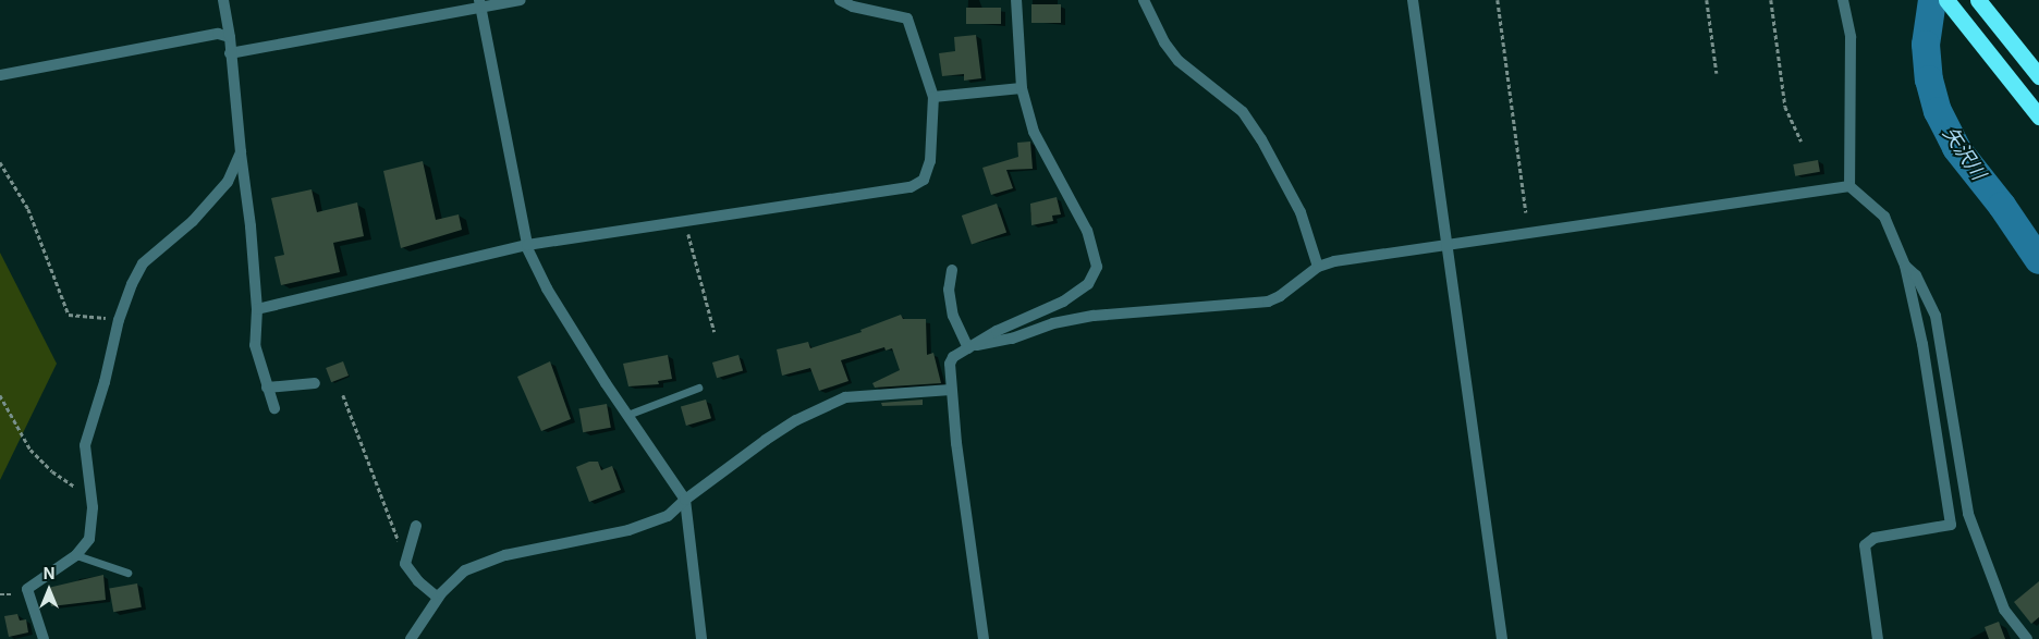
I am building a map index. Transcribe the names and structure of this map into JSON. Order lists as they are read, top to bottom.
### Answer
{
  "water": ["矢沢川"],
  "north": "top"
}
